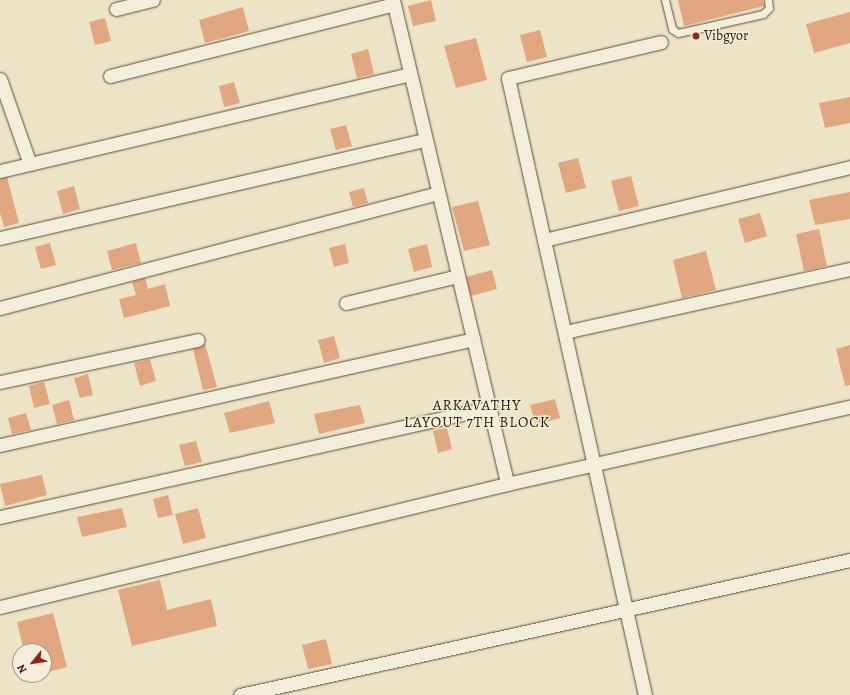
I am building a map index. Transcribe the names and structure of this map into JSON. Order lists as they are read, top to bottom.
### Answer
{
  "districts": ["ARKAVATHY LAYOUT 7TH BLOCK"],
  "places": ["Vibgyor"],
  "north": "bottom left"
}
